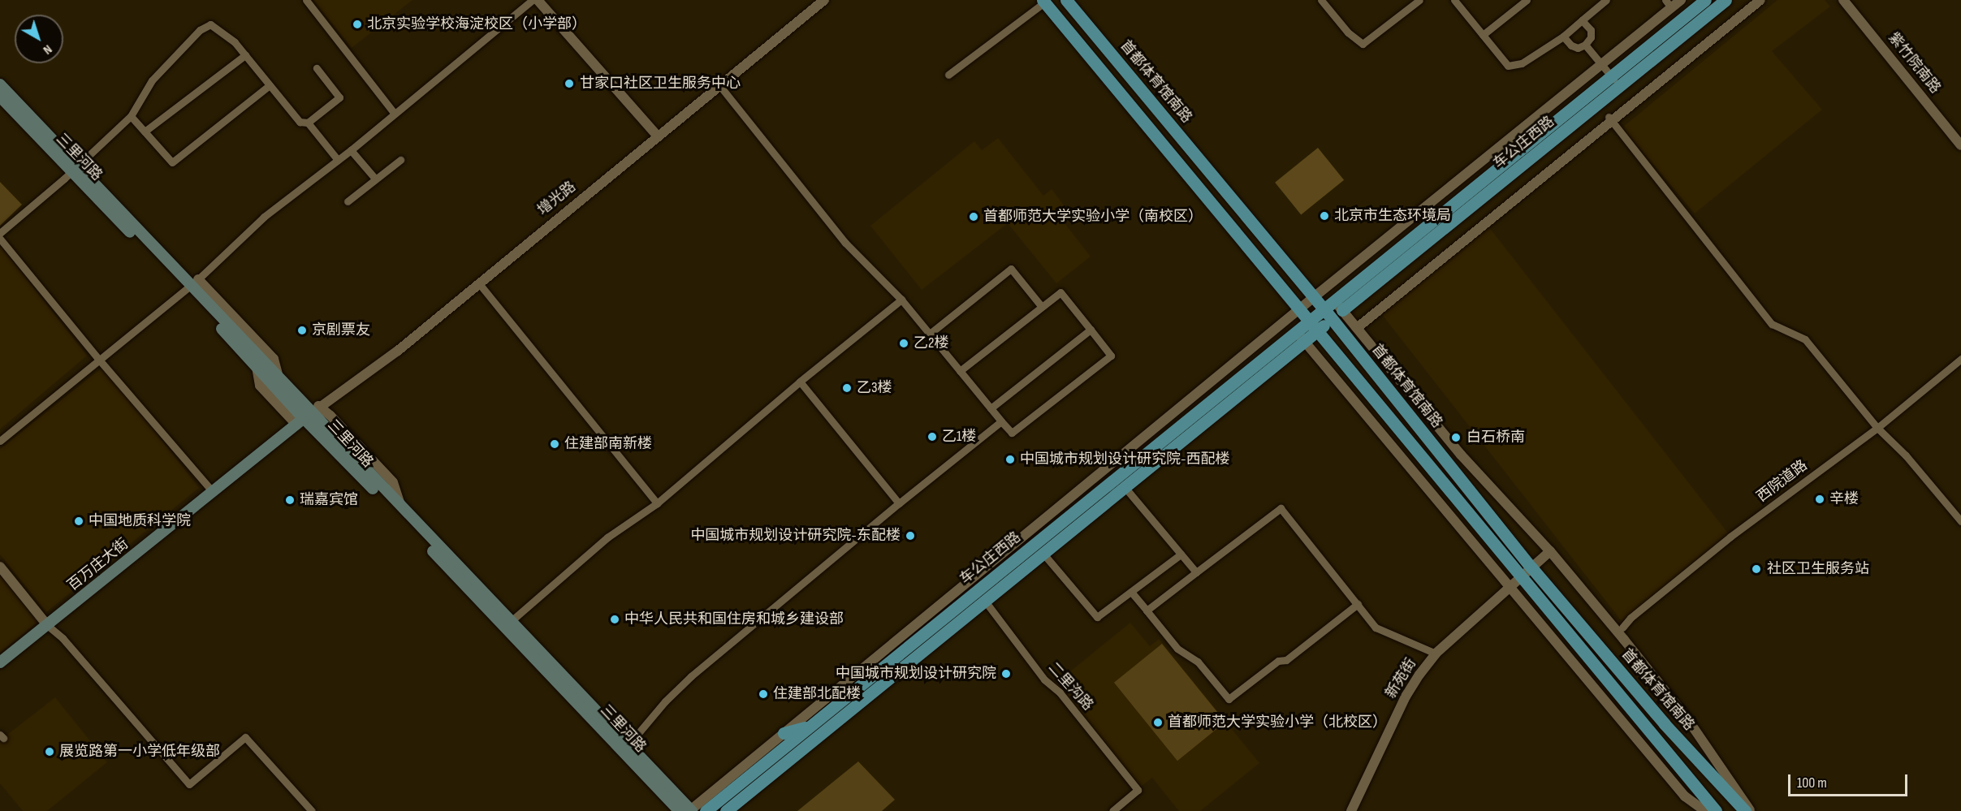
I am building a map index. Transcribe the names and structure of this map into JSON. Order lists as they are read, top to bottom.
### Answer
{
  "streets": {
    "main road": [
      "首都体育馆南路",
      "车公庄西路",
      "三里河路",
      "百万庄大街"
    ],
    "street": [
      "紫竹院南路",
      "增光路",
      "西院道路",
      "新苑街",
      "二里沟路"
    ]
  },
  "crossings": [
    ["首都体育馆南路", "车公庄西路"],
    ["首都体育馆南路", "新苑街"],
    ["车公庄西路", "二里沟路"],
    ["三里河路", "增光路"],
    ["三里河路", "百万庄大街"],
    ["增光路", "百万庄大街"]
  ],
  "places": [
    "北京实验学校海淀校区（小学部）",
    "甘家口社区卫生服务中心",
    "北京市生态环境局",
    "首都师范大学实验小学（南校区）",
    "京剧票友",
    "乙2楼",
    "乙3楼",
    "乙1楼",
    "白石桥南",
    "住建部南新楼",
    "中国城市规划设计研究院-西配楼",
    "辛楼",
    "瑞嘉宾馆",
    "中国地质科学院",
    "中国城市规划设计研究院-东配楼",
    "社区卫生服务站",
    "中华人民共和国住房和城乡建设部",
    "中国城市规划设计研究院",
    "住建部北配楼",
    "首都师范大学实验小学（北校区）",
    "展览路第一小学低年级部"
  ],
  "scale_bar": "100 m",
  "north": "bottom right"
}
